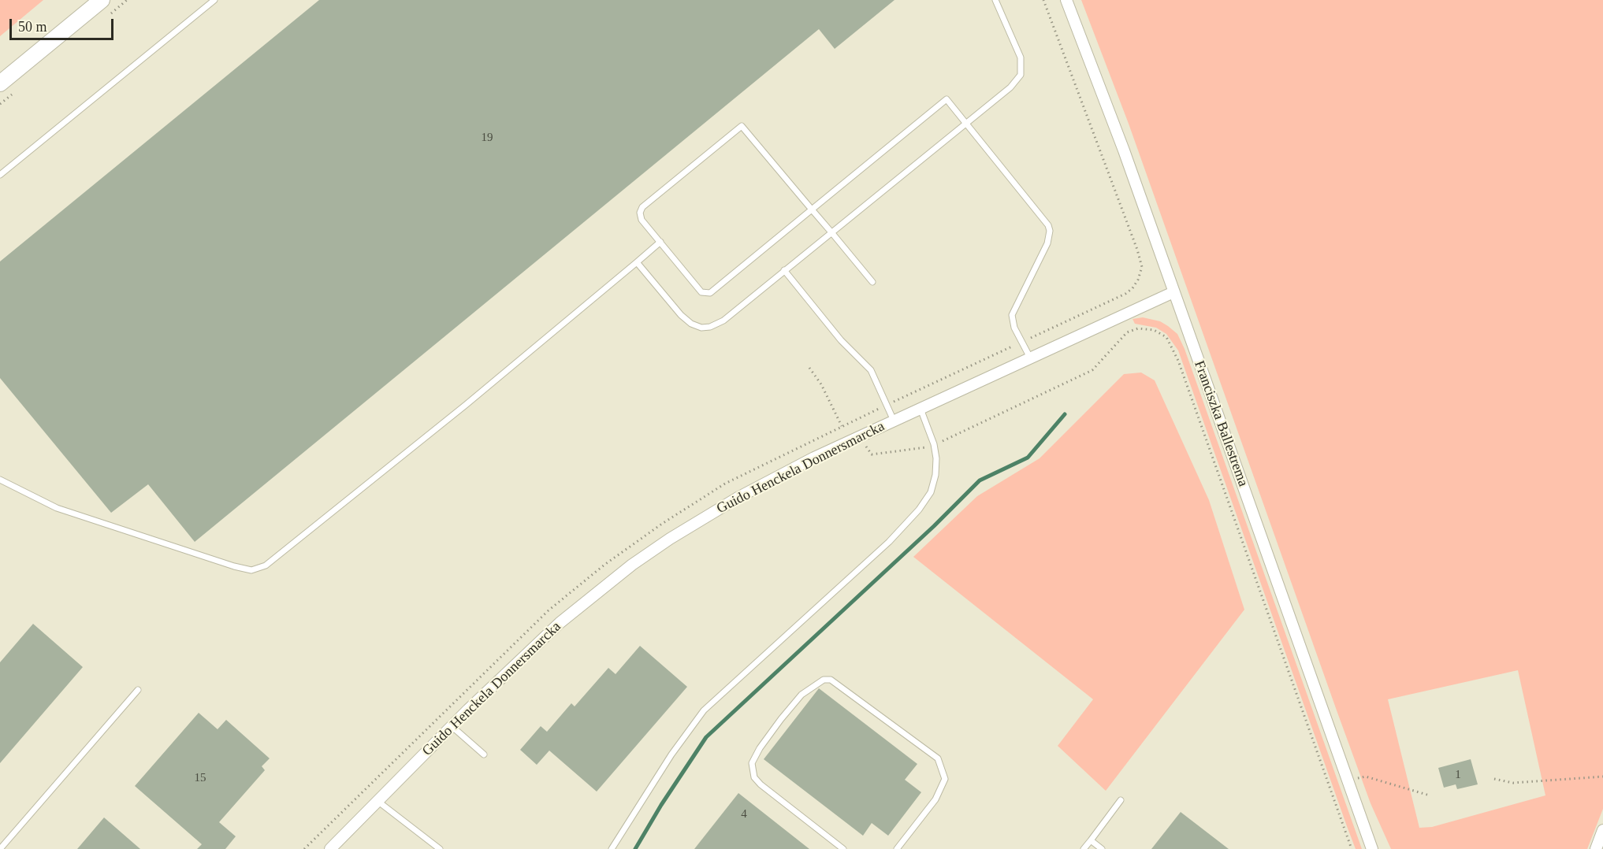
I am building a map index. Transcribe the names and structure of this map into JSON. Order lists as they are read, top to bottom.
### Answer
{
  "streets": {
    "street": ["Franciszka Ballestrema", "Guido Henckela Donnersmarcka"]
  },
  "crossings": [
    ["Franciszka Ballestrema", "Guido Henckela Donnersmarcka"]
  ],
  "house_numbers": [
    "19",
    "1",
    "15",
    "4"
  ],
  "scale_bar": "50 m"
}
